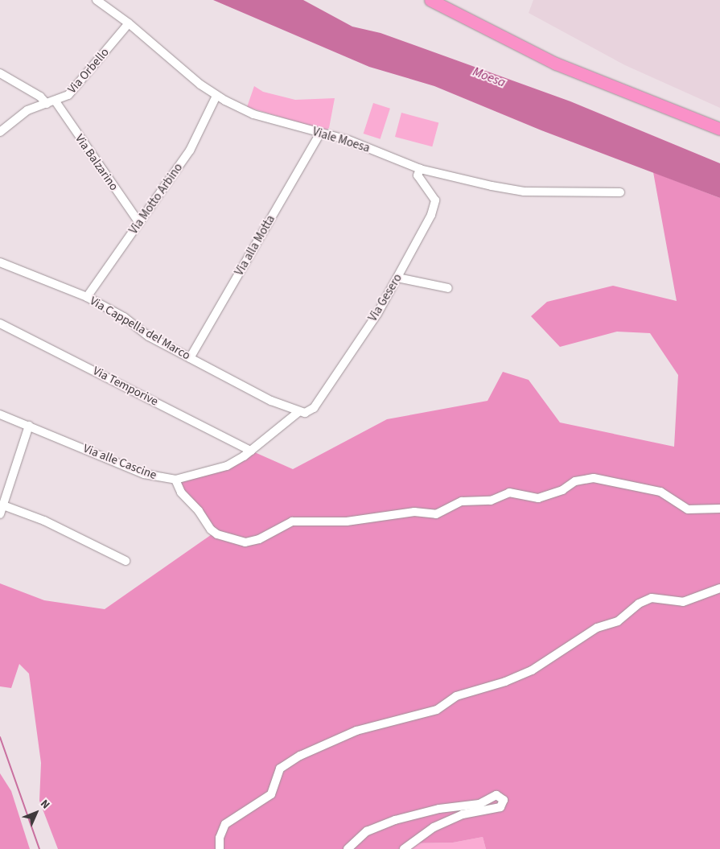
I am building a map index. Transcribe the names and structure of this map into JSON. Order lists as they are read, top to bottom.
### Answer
{
  "streets": {
    "street": [
      "Via Orbello",
      "Viale Moesa",
      "Via Balzarino",
      "Via Motto Arbino",
      "Via alla Motta",
      "Via Gesero",
      "Via Cappella del Marco",
      "Via Temporive",
      "Via alle Cascine"
    ]
  },
  "crossings": [
    ["Via Orbello", "Viale Moesa"],
    ["Via Orbello", "Via Balzarino"],
    ["Viale Moesa", "Via Motto Arbino"],
    ["Viale Moesa", "Via alla Motta"],
    ["Viale Moesa", "Via Gesero"],
    ["Via Balzarino", "Via Motto Arbino"],
    ["Via Motto Arbino", "Via Cappella del Marco"],
    ["Via alla Motta", "Via Cappella del Marco"],
    ["Via Gesero", "Via Cappella del Marco"],
    ["Via Gesero", "Via alle Cascine"],
    ["Via Cappella del Marco", "Via alle Cascine"],
    ["Via Temporive", "Via alle Cascine"]
  ],
  "water": ["Moesa"],
  "north": "top right"
}
